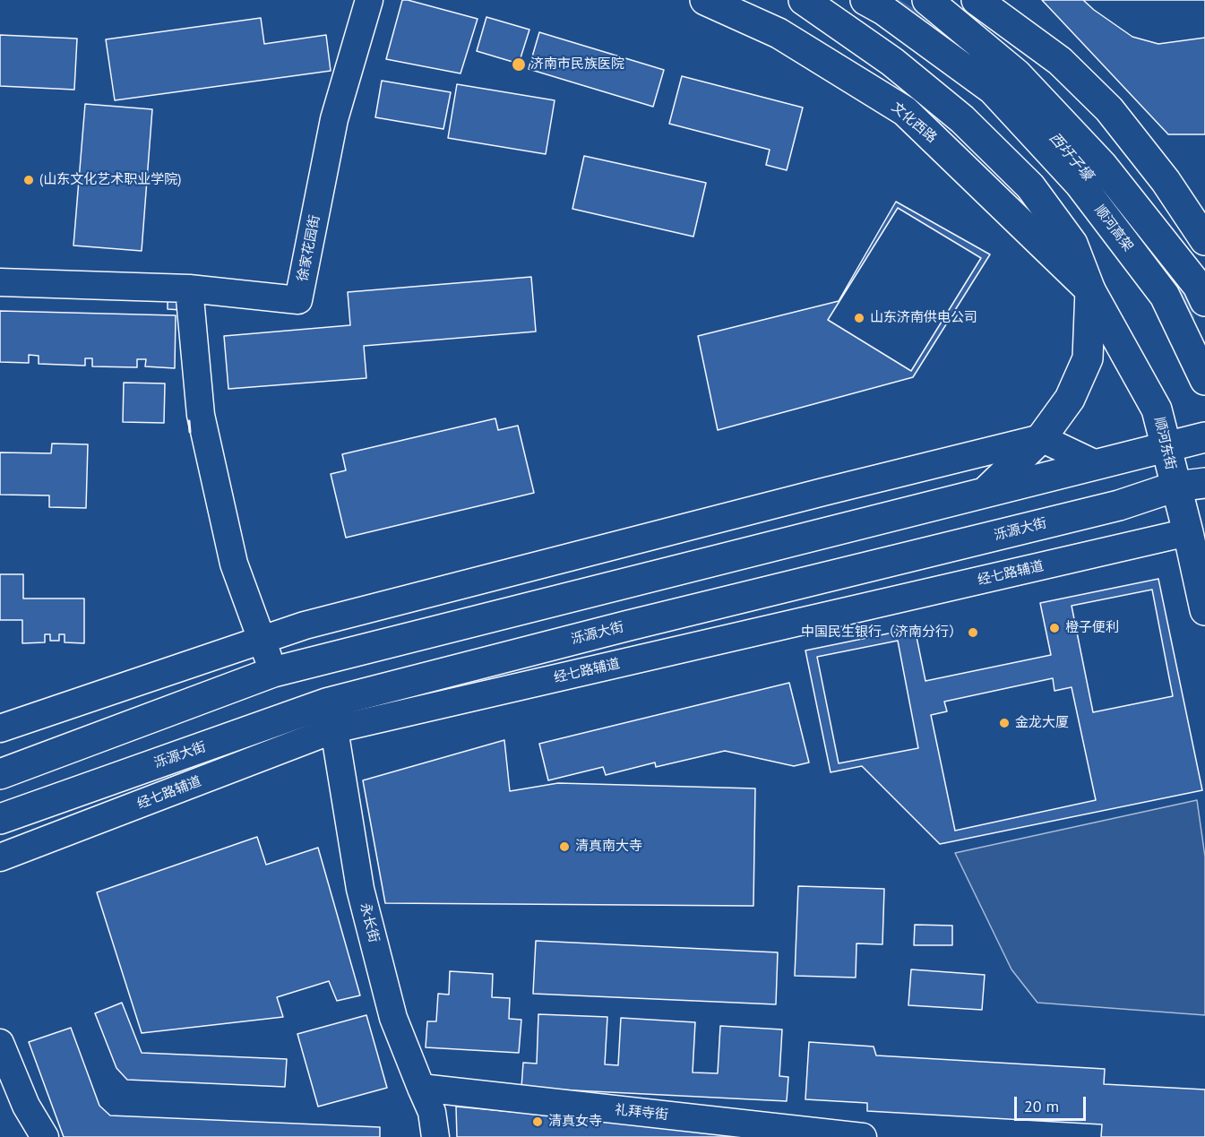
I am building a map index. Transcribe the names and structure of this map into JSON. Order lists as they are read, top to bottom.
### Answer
{
  "streets": {
    "main road": [
      "文化西路",
      "顺河高架",
      "顺河东街",
      "泺源大街"
    ],
    "street": [
      "徐家花园街",
      "经七路辅道",
      "永长街",
      "礼拜寺街"
    ]
  },
  "crossings": [
    ["文化西路", "顺河东街"],
    ["顺河东街", "泺源大街"],
    ["顺河东街", "经七路辅道"],
    ["泺源大街", "经七路辅道"],
    ["泺源大街", "永长街"],
    ["经七路辅道", "永长街"],
    ["永长街", "礼拜寺街"]
  ],
  "water": ["西圩子壕"],
  "places": [
    "济南市民族医院",
    "(山东文化艺术职业学院)",
    "山东济南供电公司",
    "橙子便利",
    "中国民生银行（济南分行）",
    "金龙大厦",
    "清真南大寺",
    "清真女寺"
  ],
  "scale_bar": "20 m"
}
